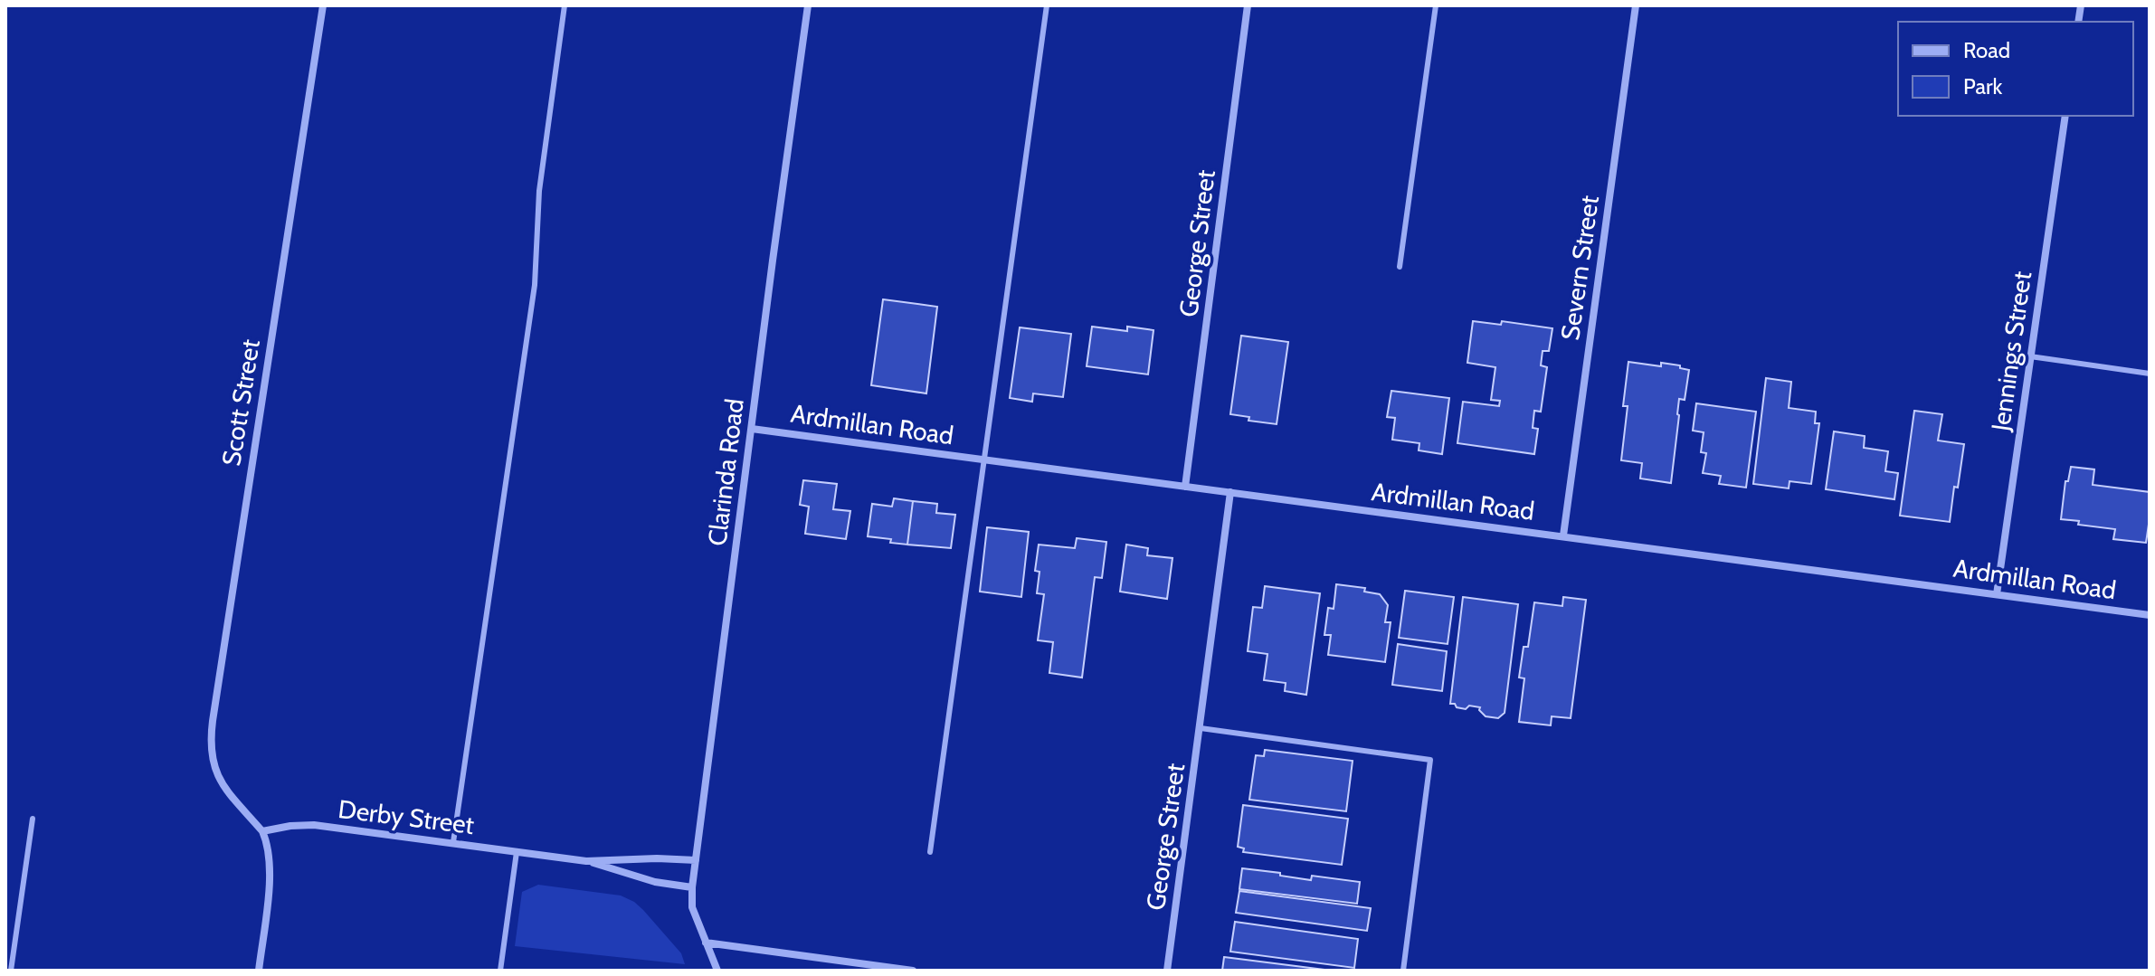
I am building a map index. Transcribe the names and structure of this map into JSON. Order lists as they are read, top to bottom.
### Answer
{
  "streets": {
    "street": [
      "George Street",
      "Severn Street",
      "Jennings Street",
      "Scott Street",
      "Ardmillan Road",
      "Clarinda Road",
      "Derby Street"
    ]
  },
  "crossings": [
    ["George Street", "Ardmillan Road"],
    ["Severn Street", "Ardmillan Road"],
    ["Jennings Street", "Ardmillan Road"],
    ["Scott Street", "Derby Street"],
    ["Ardmillan Road", "Clarinda Road"],
    ["Clarinda Road", "Derby Street"]
  ],
  "legend": ["Road", "Park"]
}
